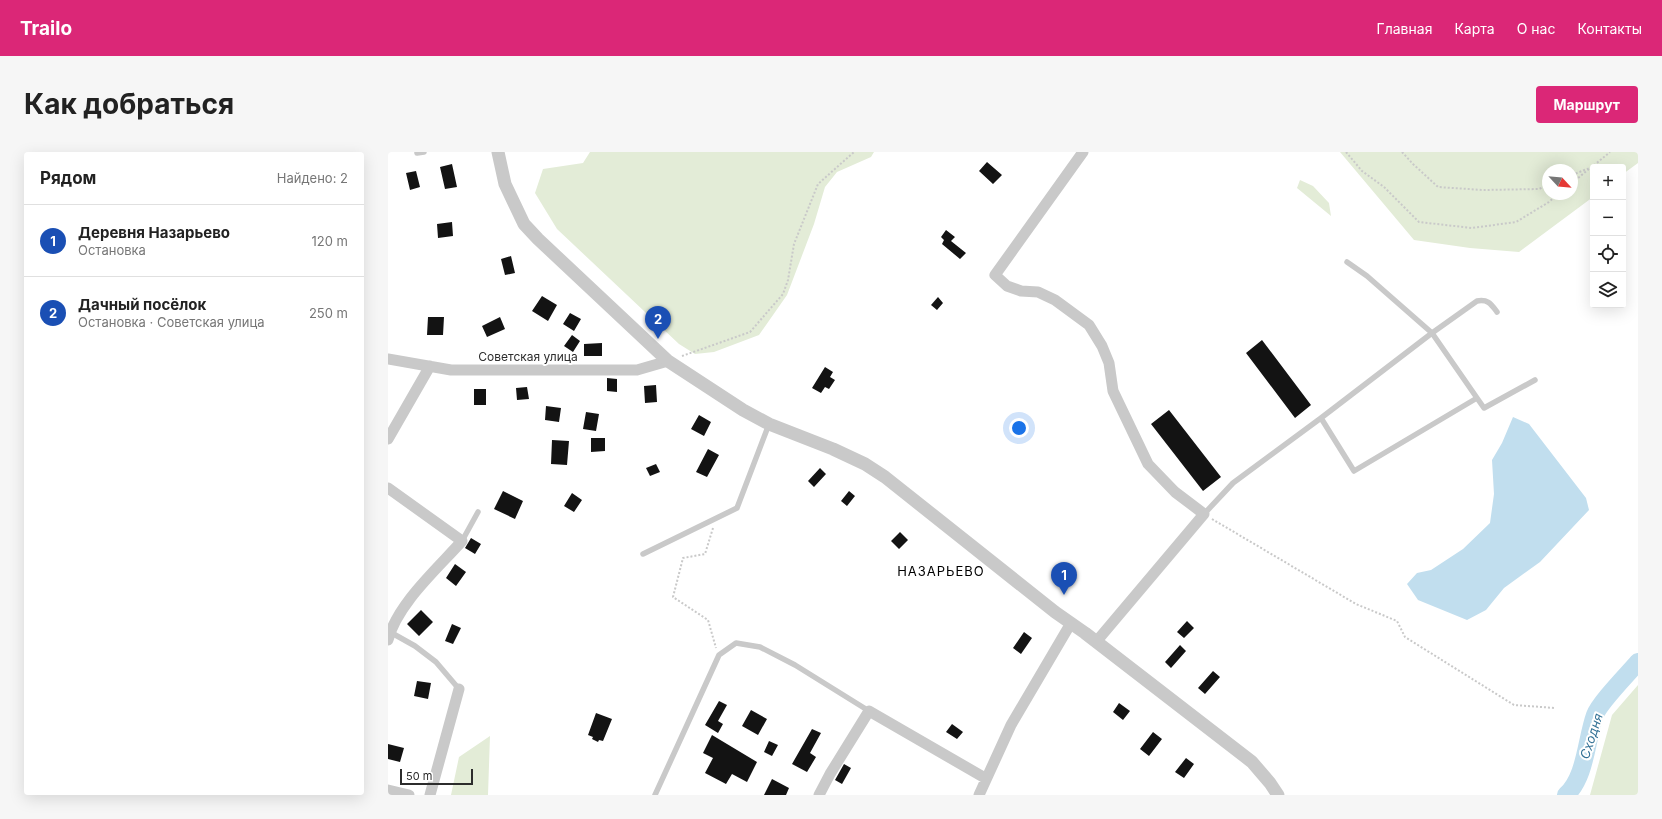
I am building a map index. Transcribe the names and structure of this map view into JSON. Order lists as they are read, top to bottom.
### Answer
{
  "streets": {
    "street": ["Советская улица"]
  },
  "districts": ["НАЗАРЬЕВО"],
  "water": ["Сходня"],
  "scale_bar": "50 m",
  "north": "bottom right",
  "page": {
    "header": "Trailo",
    "nav": [
      "Главная",
      "Карта",
      "О нас",
      "Контакты"
    ],
    "buttons": "Маршрут",
    "title": "Как добраться",
    "heading": ["Рядом", "Найдено: 2"],
    "map_buttons": ["+", "−"],
    "list": [
      {
        "mark": "1",
        "name": "Деревня Назарьево",
        "note": "Остановка",
        "value": "120 m"
      },
      {
        "mark": "2",
        "name": "Дачный посёлок",
        "note": "Остановка · Советская улица",
        "value": "250 m"
      }
    ],
    "pins": ["2", "1"],
    "scale": "50 m"
  }
}
